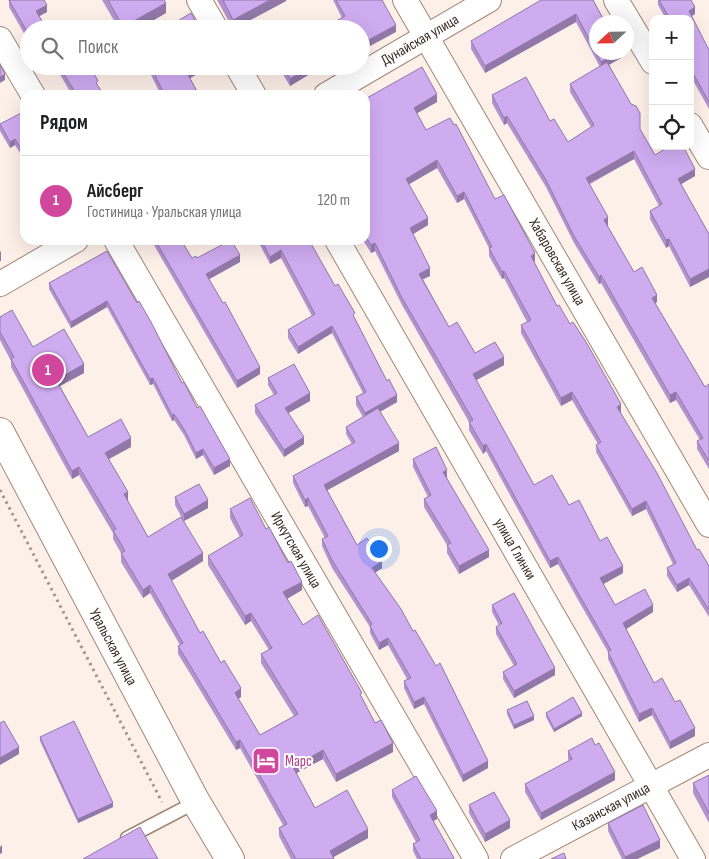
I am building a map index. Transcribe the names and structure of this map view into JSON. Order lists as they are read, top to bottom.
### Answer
{
  "streets": {
    "main road": ["Уральская улица"],
    "street": [
      "Дунайская улица",
      "Хабаровская улица",
      "улица Глинки",
      "Иркутская улица",
      "Казанская улица"
    ]
  },
  "crossings": [
    ["Дунайская улица", "Хабаровская улица"],
    ["улица Глинки", "Казанская улица"]
  ],
  "places": {
    "hotel": ["Марс"]
  },
  "north": "left",
  "page": {
    "map_buttons": ["+", "−"],
    "search": "Поиск",
    "heading": "Рядом",
    "list": [
      {
        "mark": "1",
        "name": "Айсберг",
        "note": "Гостиница · Уральская улица",
        "value": "120 m"
      }
    ],
    "pins": "1"
  }
}
